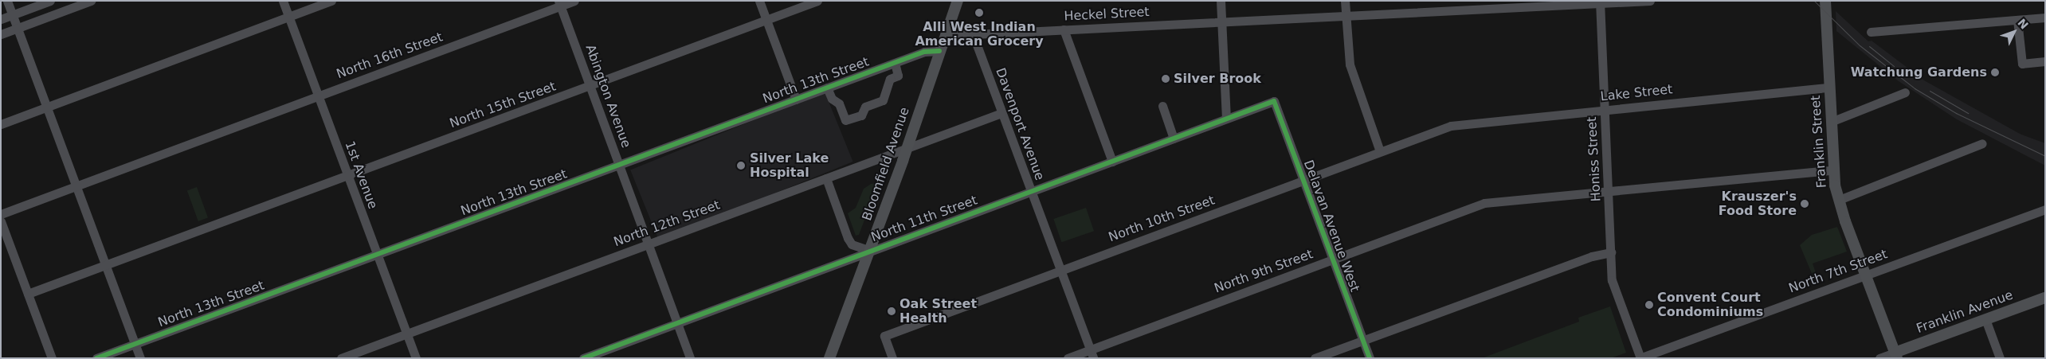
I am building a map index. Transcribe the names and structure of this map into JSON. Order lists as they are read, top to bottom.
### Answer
{
  "streets": {
    "main road": ["Franklin Street", "Bloomfield Avenue", "Franklin Avenue"],
    "street": [
      "Heckel Street",
      "North 16th Street",
      "North 13th Street",
      "Lake Street",
      "Abington Avenue",
      "North 15th Street",
      "Davenport Avenue",
      "Honiss Street",
      "1st Avenue",
      "North 11th Street",
      "North 10th Street",
      "North 12th Street",
      "Delavan Avenue West",
      "North 9th Street",
      "North 7th Street"
    ]
  },
  "crossings": [
    ["Heckel Street", "Davenport Avenue"],
    ["Heckel Street", "Honiss Street"],
    ["Heckel Street", "Bloomfield Avenue"],
    ["North 16th Street", "Abington Avenue"],
    ["North 16th Street", "1st Avenue"],
    ["North 13th Street", "Abington Avenue"],
    ["North 13th Street", "Bloomfield Avenue"],
    ["North 13th Street", "1st Avenue"],
    ["Lake Street", "Franklin Street"],
    ["Lake Street", "Honiss Street"],
    ["Lake Street", "North 10th Street"],
    ["Abington Avenue", "North 15th Street"],
    ["Abington Avenue", "North 11th Street"],
    ["Abington Avenue", "North 12th Street"],
    ["North 15th Street", "1st Avenue"],
    ["Davenport Avenue", "North 11th Street"],
    ["Davenport Avenue", "North 10th Street"],
    ["Davenport Avenue", "North 12th Street"],
    ["Davenport Avenue", "North 9th Street"],
    ["Franklin Street", "North 9th Street"],
    ["Franklin Street", "North 7th Street"],
    ["Franklin Street", "Franklin Avenue"],
    ["Honiss Street", "North 9th Street"],
    ["Honiss Street", "North 7th Street"],
    ["Bloomfield Avenue", "North 11th Street"],
    ["Bloomfield Avenue", "North 12th Street"],
    ["1st Avenue", "North 12th Street"],
    ["North 11th Street", "Delavan Avenue West"],
    ["North 10th Street", "Delavan Avenue West"],
    ["Delavan Avenue West", "North 9th Street"]
  ],
  "places": [
    "Alli West Indian American Grocery",
    "Watchung Gardens",
    "Silver Brook",
    "Silver Lake Hospital",
    "Krauszer's Food Store",
    "Convent Court Condominiums",
    "Oak Street Health"
  ],
  "north": "top right"
}
